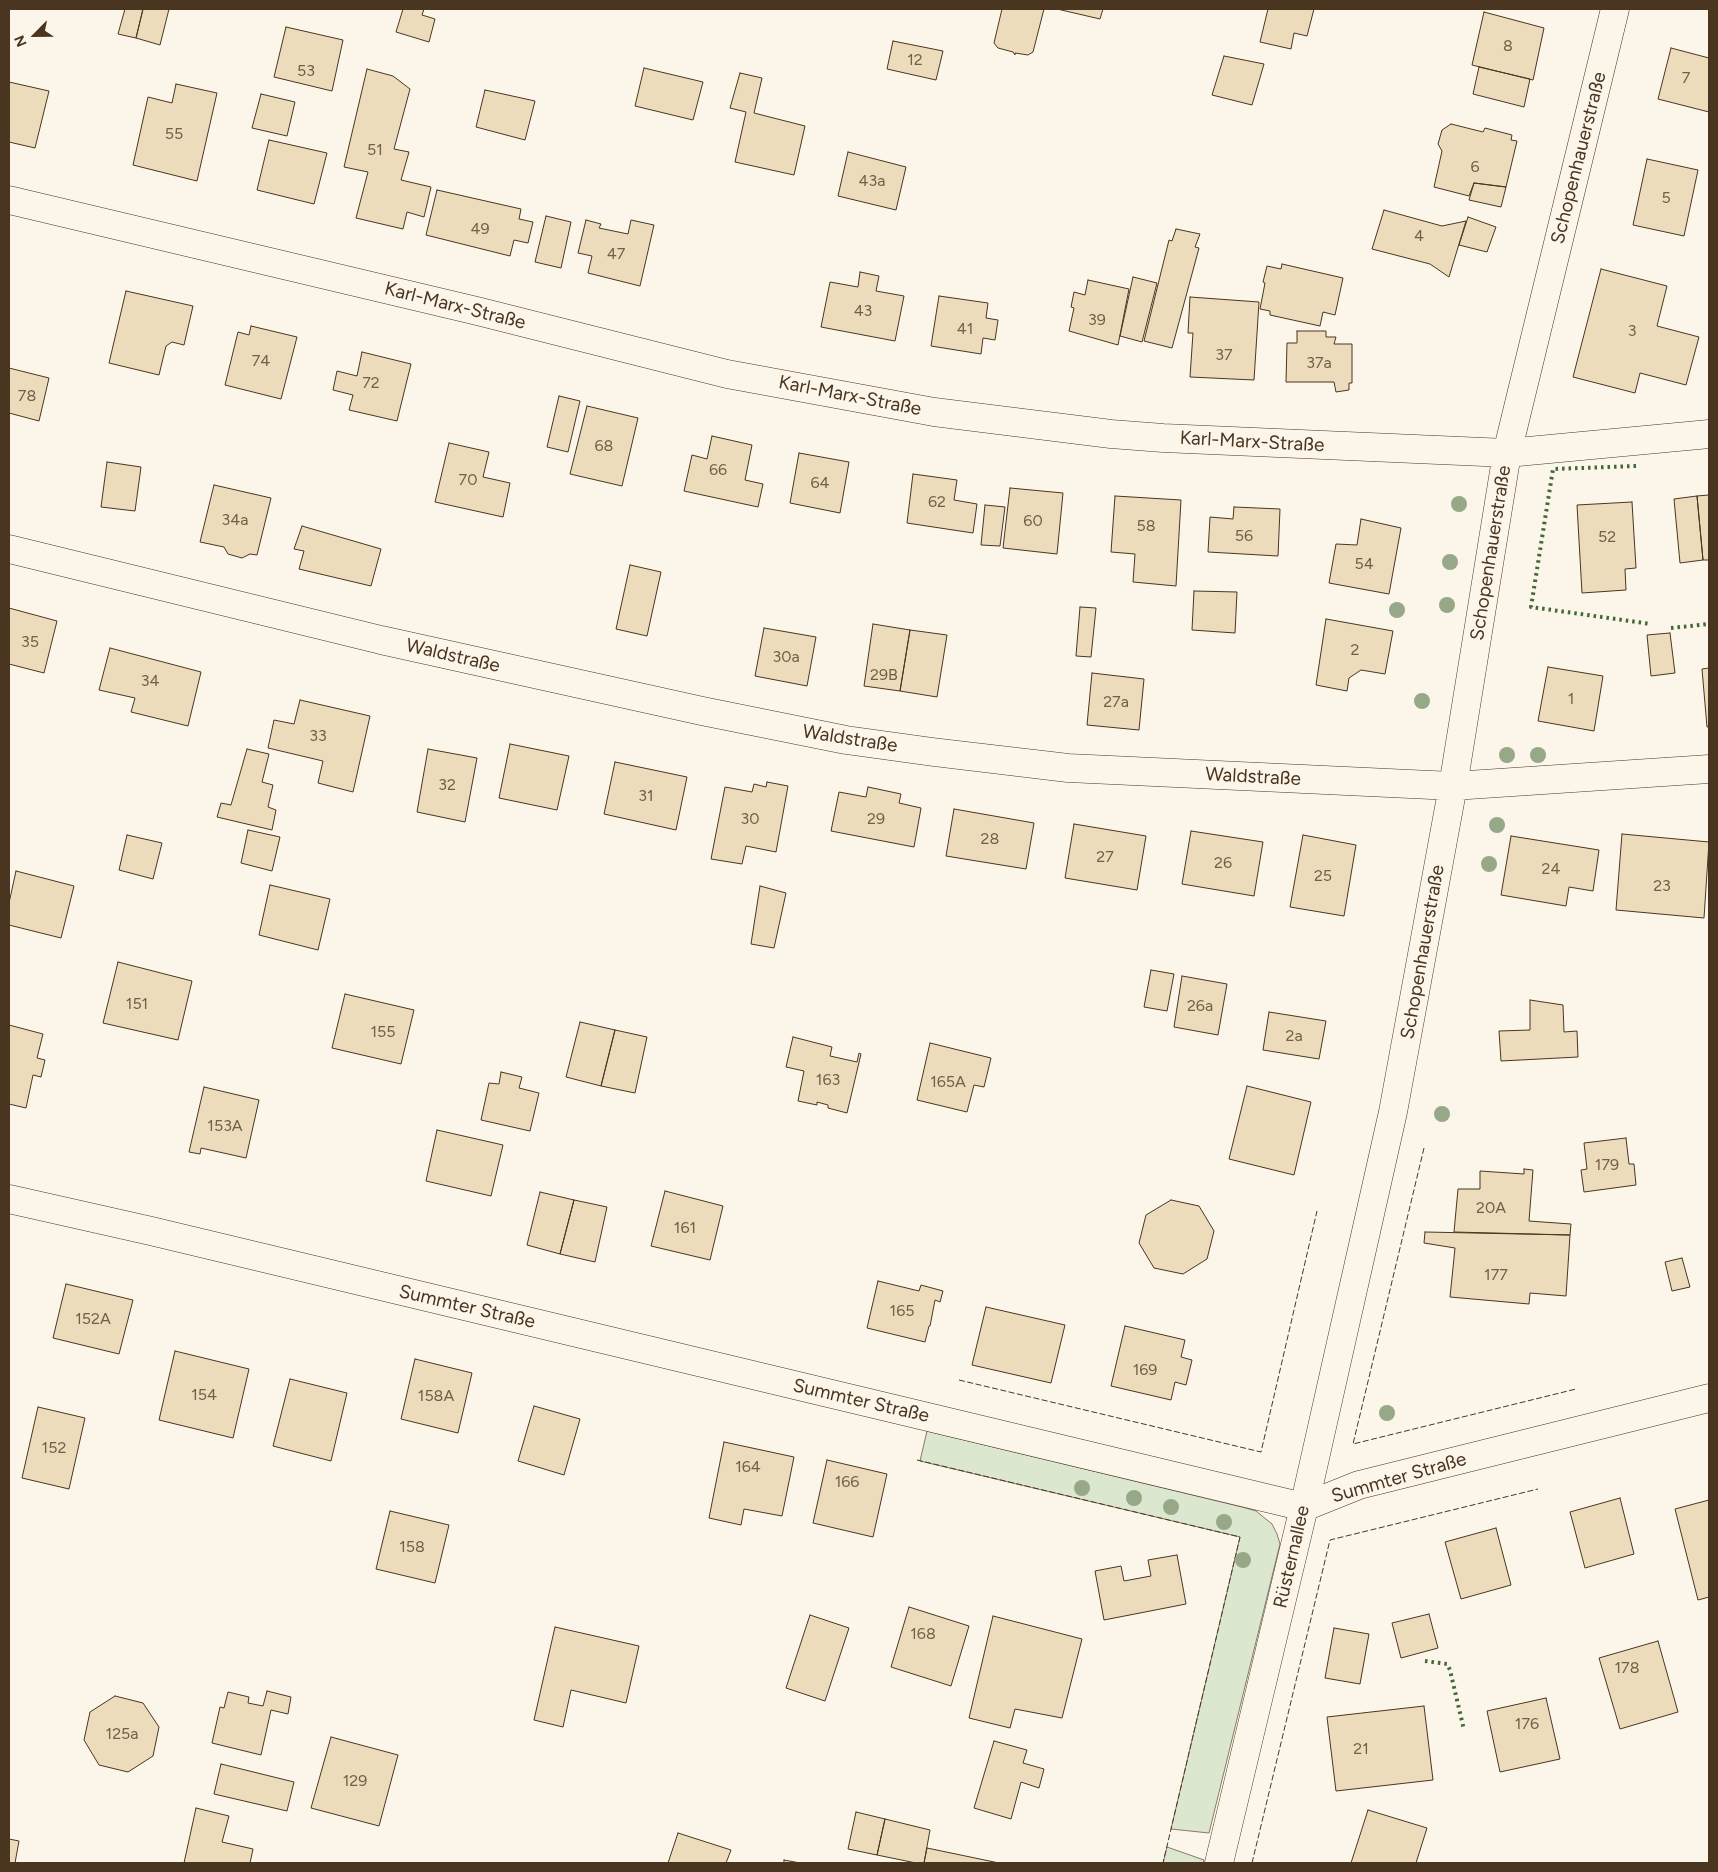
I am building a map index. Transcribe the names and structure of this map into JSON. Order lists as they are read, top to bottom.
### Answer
{
  "streets": {
    "street": [
      "Schopenhauerstraße",
      "Karl-Marx-Straße",
      "Waldstraße",
      "Summter Straße",
      "Rüsternallee"
    ]
  },
  "crossings": [
    ["Schopenhauerstraße", "Karl-Marx-Straße"],
    ["Schopenhauerstraße", "Waldstraße"],
    ["Schopenhauerstraße", "Rüsternallee"],
    ["Summter Straße", "Rüsternallee"]
  ],
  "house_numbers": [
    "8",
    "12",
    "53",
    "7",
    "55",
    "51",
    "6",
    "43a",
    "5",
    "49",
    "4",
    "47",
    "43",
    "39",
    "41",
    "3",
    "37",
    "74",
    "37a",
    "72",
    "78",
    "68",
    "66",
    "70",
    "64",
    "62",
    "34a",
    "60",
    "58",
    "56",
    "52",
    "54",
    "35",
    "2",
    "30a",
    "29B",
    "34",
    "1",
    "27a",
    "33",
    "32",
    "31",
    "30",
    "29",
    "28",
    "27",
    "26",
    "24",
    "25",
    "23",
    "151",
    "26a",
    "155",
    "2a",
    "163",
    "165A",
    "153A",
    "179",
    "20A",
    "161",
    "177",
    "165",
    "152A",
    "169",
    "154",
    "158A",
    "152",
    "164",
    "166",
    "158",
    "168",
    "178",
    "176",
    "125a",
    "21",
    "129"
  ],
  "north": "bottom left"
}
